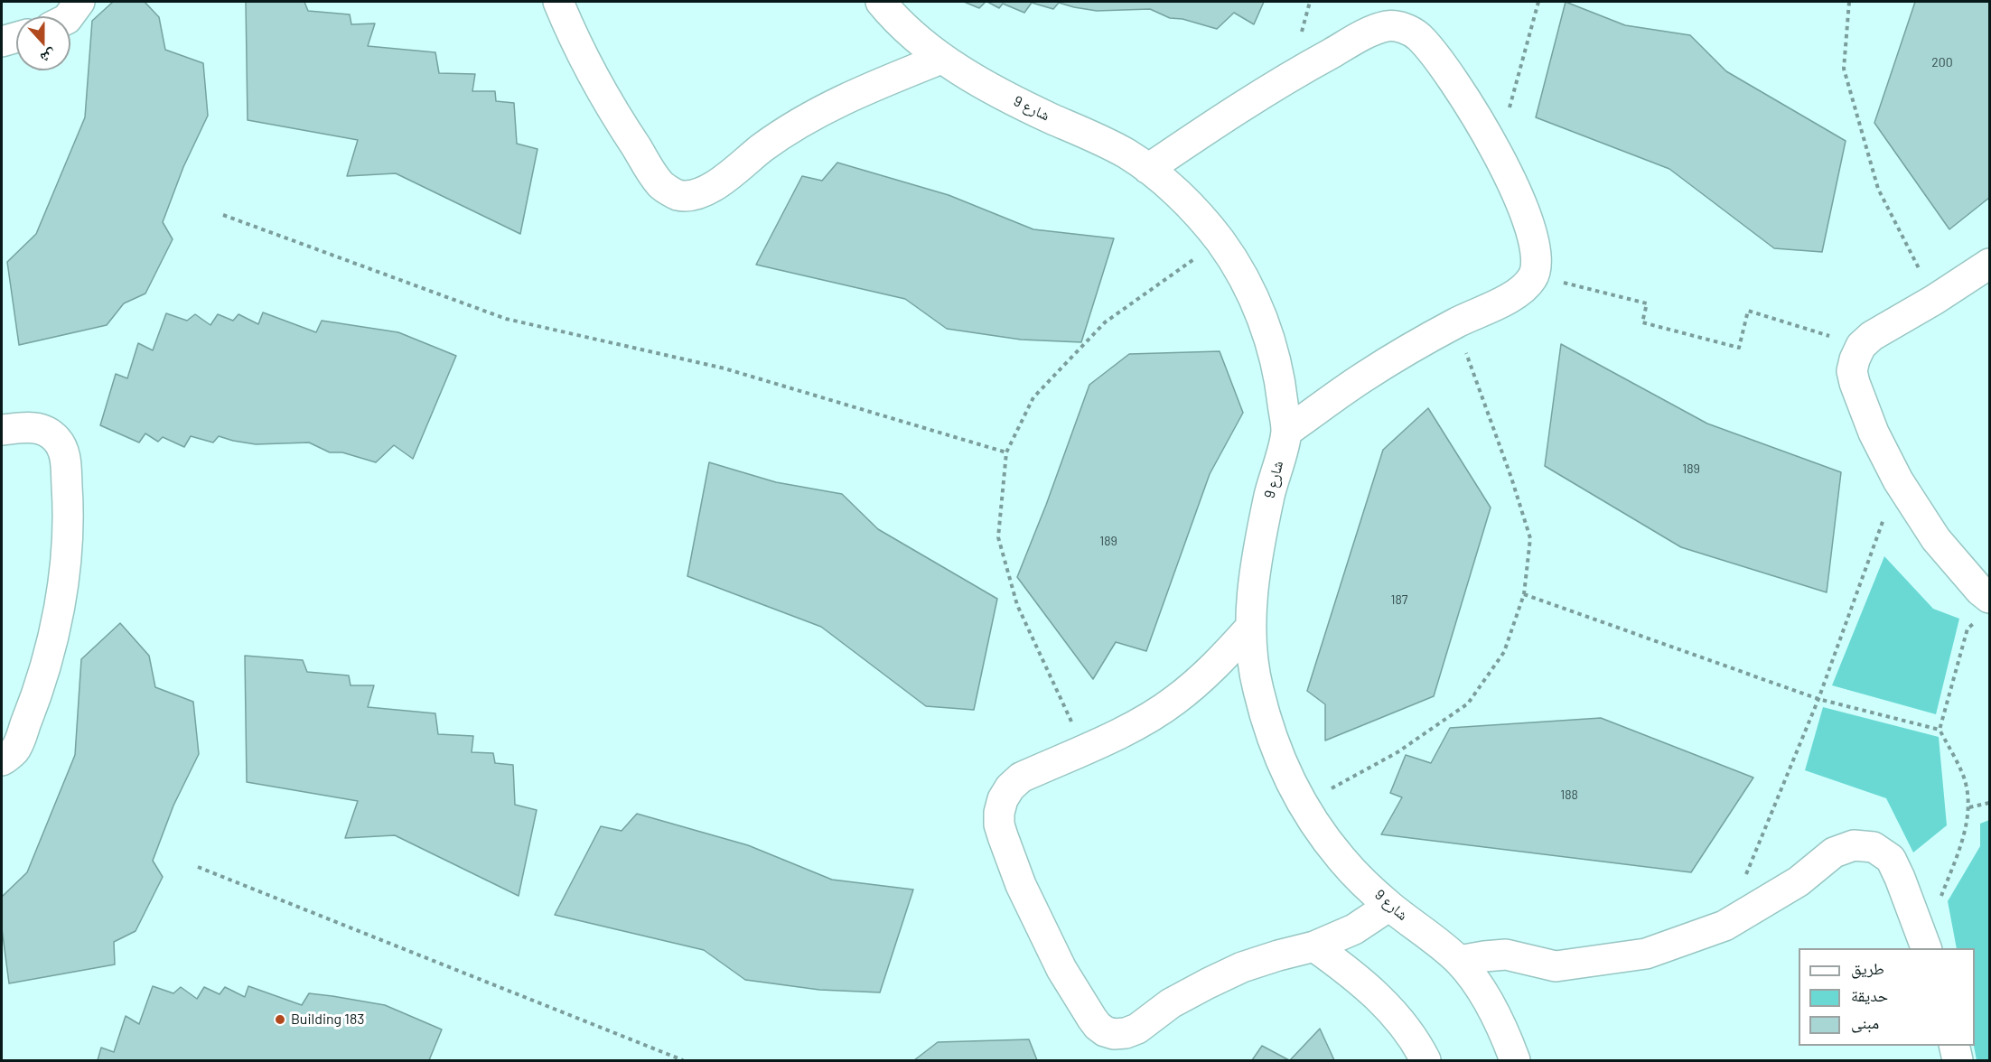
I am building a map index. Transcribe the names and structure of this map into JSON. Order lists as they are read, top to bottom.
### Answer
{
  "streets": {
    "street": ["شارع 9"]
  },
  "places": ["Building 183"],
  "house_numbers": [
    "200",
    "189",
    "189",
    "187",
    "188"
  ],
  "legend": ["طريق", "حديقة", "مبنى"],
  "north": "bottom"
}
